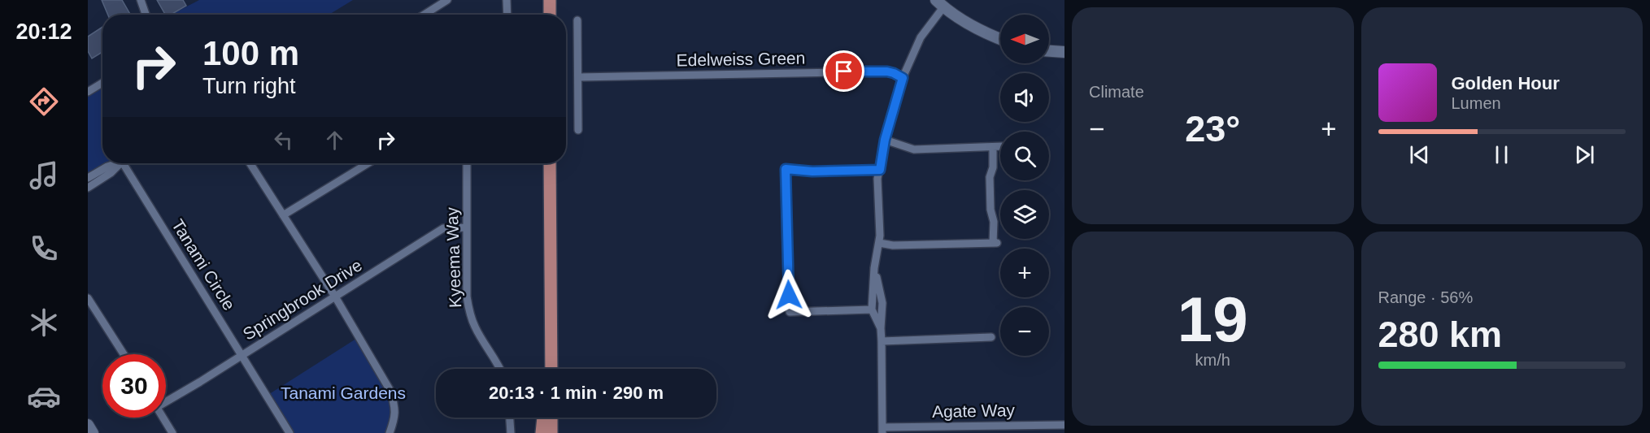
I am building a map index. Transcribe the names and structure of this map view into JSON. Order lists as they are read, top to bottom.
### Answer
{
  "streets": {
    "street": [
      "Edelweiss Green",
      "Kyeema Way",
      "Tanami Circle",
      "Springbrook Drive",
      "Agate Way"
    ]
  },
  "crossings": [
    ["Kyeema Way", "Springbrook Drive"],
    ["Tanami Circle", "Springbrook Drive"]
  ],
  "parks": ["Tanami Gardens"],
  "north": "left",
  "page": {
    "tabs": "20:12",
    "tile": [
      "Climate",
      ["19", "km/h"],
      ["Range · 56%", "280 km"]
    ],
    "map_buttons": ["+", "−"],
    "turn": ["100 m", "Turn right"],
    "song": ["Golden Hour", "Lumen"],
    "heat": ["−", "23°", "+"],
    "limit": "30",
    "trip": "20:13 · 1 min · 290 m"
  }
}
